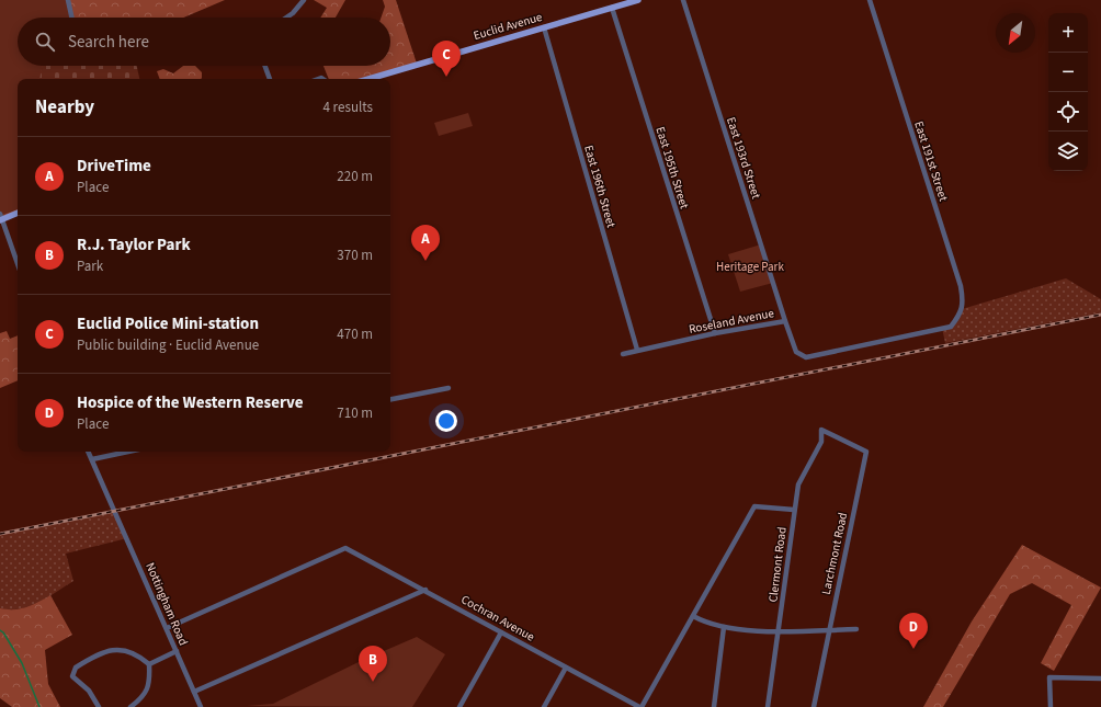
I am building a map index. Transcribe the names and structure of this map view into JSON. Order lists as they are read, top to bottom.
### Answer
{
  "streets": {
    "main road": ["Euclid Avenue"],
    "street": [
      "East 193rd Street",
      "East 191st Street",
      "East 195th Street",
      "East 196th Street",
      "Roseland Avenue",
      "Larchmont Road",
      "Clermont Road",
      "Nottingham Road",
      "Cochran Avenue"
    ]
  },
  "crossings": [
    ["Euclid Avenue", "East 195th Street"],
    ["Euclid Avenue", "East 196th Street"],
    ["East 193rd Street", "Roseland Avenue"],
    ["East 191st Street", "Roseland Avenue"],
    ["East 195th Street", "Roseland Avenue"],
    ["East 196th Street", "Roseland Avenue"],
    ["Larchmont Road", "Clermont Road"],
    ["Nottingham Road", "Cochran Avenue"]
  ],
  "parks": ["Heritage Park"],
  "north": "bottom left",
  "page": {
    "map_buttons": ["+", "−"],
    "search": "Search here",
    "pins": [
      "C",
      "A",
      "D",
      "B"
    ],
    "heading": ["Nearby", "4 results"],
    "list": [
      {
        "mark": "A",
        "name": "DriveTime",
        "note": "Place",
        "value": "220 m"
      },
      {
        "mark": "B",
        "name": "R.J. Taylor Park",
        "note": "Park",
        "value": "370 m"
      },
      {
        "mark": "C",
        "name": "Euclid Police Mini-station",
        "note": "Public building · Euclid Avenue",
        "value": "470 m"
      },
      {
        "mark": "D",
        "name": "Hospice of the Western Reserve",
        "note": "Place",
        "value": "710 m"
      }
    ]
  }
}
